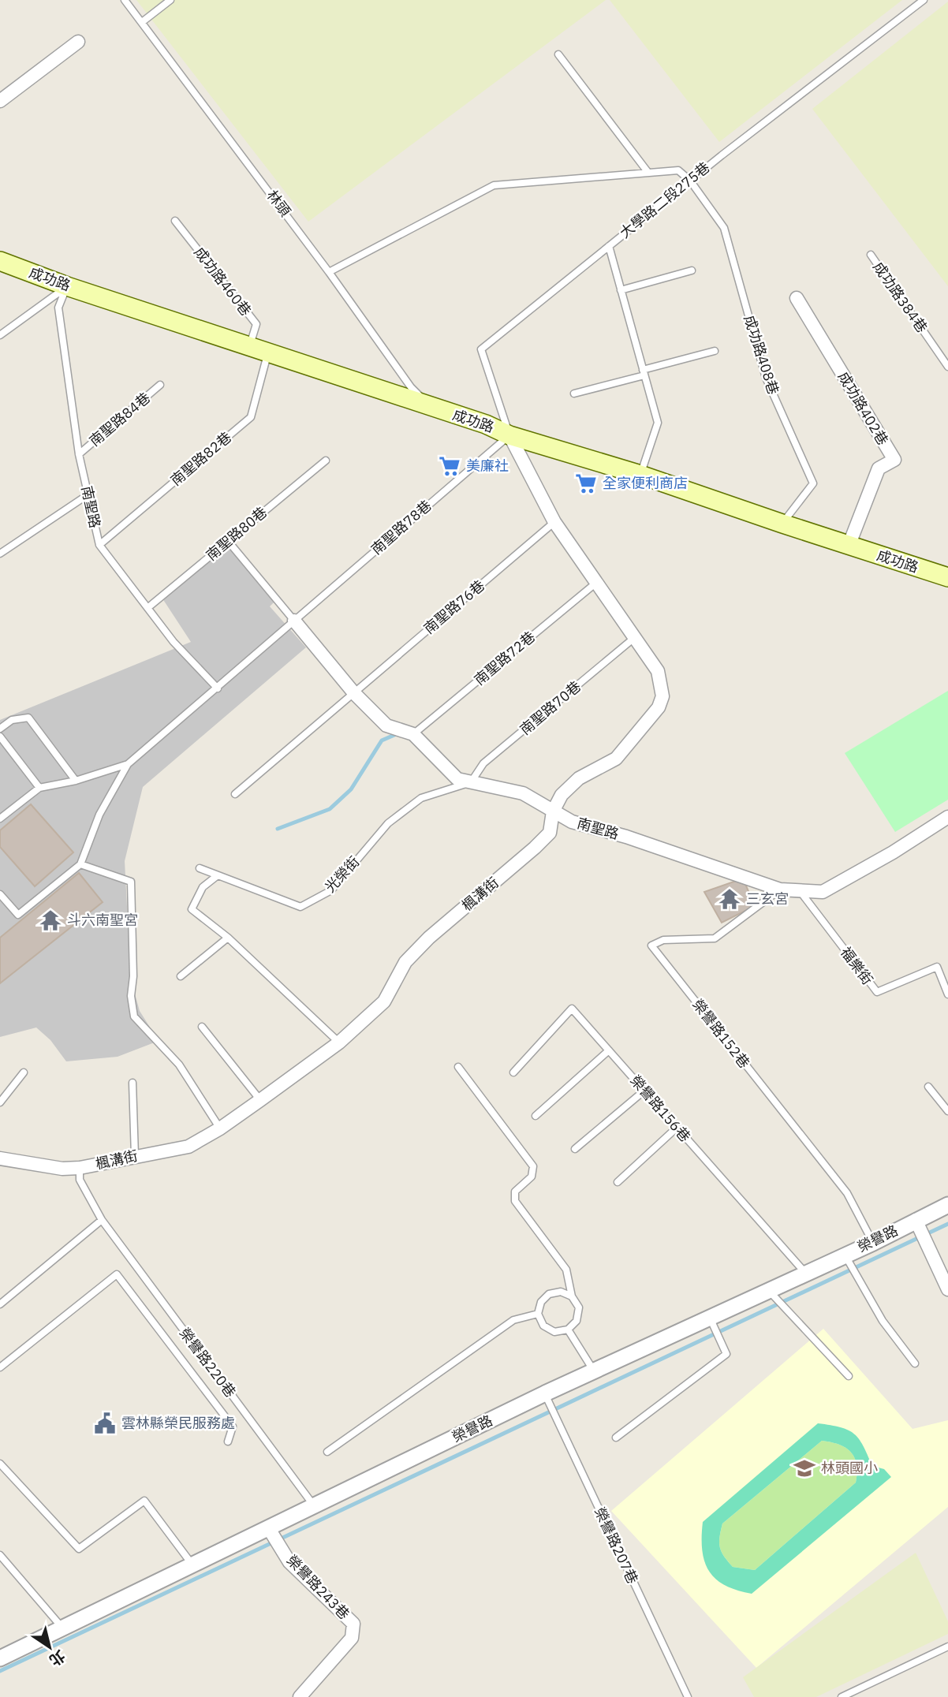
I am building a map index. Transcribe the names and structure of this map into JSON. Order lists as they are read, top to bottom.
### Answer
{
  "streets": {
    "main road": ["成功路"],
    "street": [
      "成功路402巷",
      "南聖路",
      "楓溝街",
      "榮譽路",
      "榮譽路243巷"
    ],
    "lane": [
      "大學路二段275巷",
      "林頭",
      "成功路460巷",
      "成功路384巷",
      "成功路408巷",
      "南聖路84巷",
      "南聖路82巷",
      "南聖路78巷",
      "南聖路80巷",
      "南聖路76巷",
      "南聖路72巷",
      "南聖路70巷",
      "光榮街",
      "福樂街",
      "榮譽路152巷",
      "榮譽路156巷",
      "榮譽路220巷",
      "榮譽路207巷"
    ]
  },
  "crossings": [
    ["大學路二段275巷", "成功路"],
    ["大學路二段275巷", "成功路408巷"],
    ["大學路二段275巷", "南聖路78巷"],
    ["大學路二段275巷", "楓溝街"],
    ["林頭", "成功路"],
    ["成功路", "成功路460巷"],
    ["成功路", "成功路408巷"],
    ["成功路", "成功路402巷"],
    ["成功路", "南聖路82巷"],
    ["成功路", "南聖路"],
    ["成功路", "南聖路78巷"],
    ["成功路", "楓溝街"],
    ["南聖路84巷", "南聖路"],
    ["南聖路82巷", "南聖路"],
    ["南聖路", "南聖路78巷"],
    ["南聖路", "南聖路80巷"],
    ["南聖路", "南聖路76巷"],
    ["南聖路", "南聖路72巷"],
    ["南聖路", "南聖路70巷"],
    ["南聖路", "光榮街"],
    ["南聖路", "楓溝街"],
    ["南聖路", "福樂街"],
    ["南聖路", "榮譽路152巷"],
    ["南聖路78巷", "楓溝街"],
    ["南聖路76巷", "楓溝街"],
    ["南聖路72巷", "楓溝街"],
    ["南聖路70巷", "光榮街"],
    ["南聖路70巷", "楓溝街"],
    ["楓溝街", "榮譽路220巷"],
    ["榮譽路152巷", "榮譽路"],
    ["榮譽路156巷", "榮譽路"],
    ["榮譽路", "榮譽路220巷"],
    ["榮譽路", "榮譽路207巷"],
    ["榮譽路", "榮譽路243巷"]
  ],
  "places": {
    "supermarket": ["美廉社", "全家便利商店"],
    "temple": ["三玄宮", "斗六南聖宮"],
    "public building": ["雲林縣榮民服務處"],
    "school or university": ["林頭國小"]
  },
  "north": "bottom right"
}
